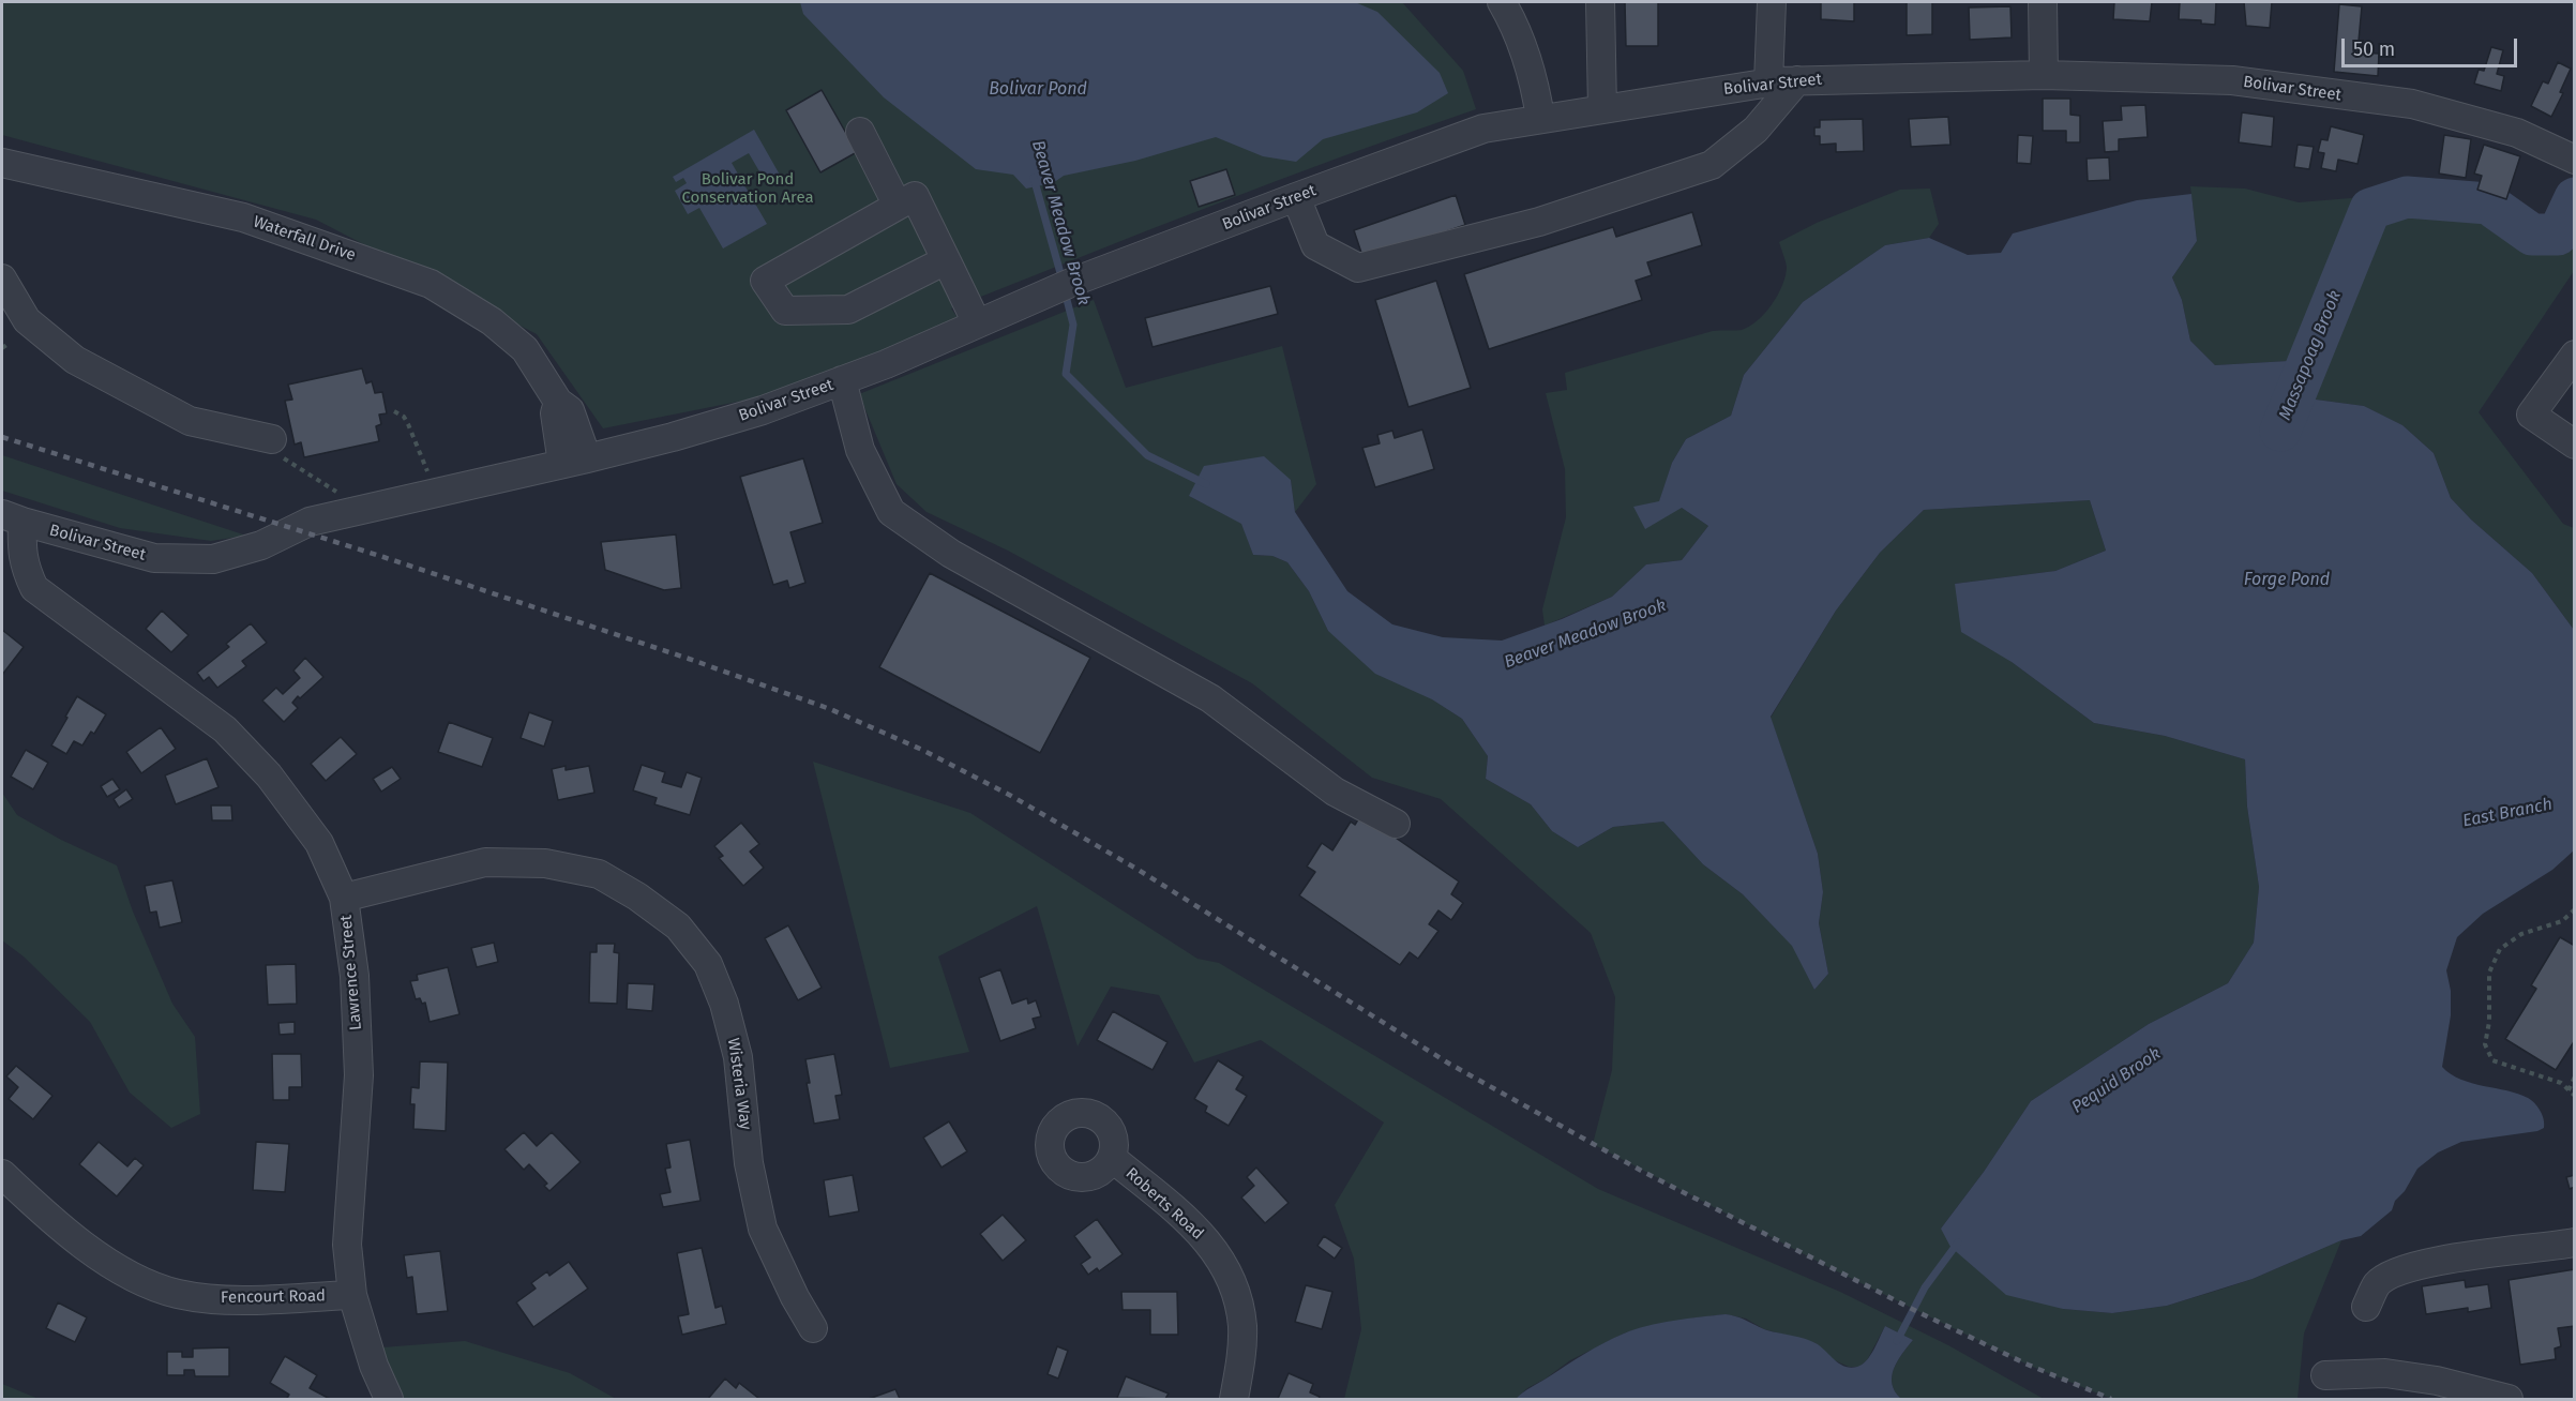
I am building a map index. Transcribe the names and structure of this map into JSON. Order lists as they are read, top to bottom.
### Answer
{
  "streets": {
    "street": [
      "Bolivar Street",
      "Waterfall Drive",
      "Lawrence Street",
      "Wisteria Way",
      "Roberts Road",
      "Fencourt Road"
    ]
  },
  "crossings": [
    ["Bolivar Street", "Waterfall Drive"],
    ["Bolivar Street", "Lawrence Street"],
    ["Lawrence Street", "Wisteria Way"],
    ["Lawrence Street", "Fencourt Road"]
  ],
  "water": [
    "Bolivar Pond",
    "Beaver Meadow Brook",
    "Massapoag Brook",
    "Forge Pond",
    "East Branch",
    "Pequid Brook"
  ],
  "parks": ["Bolivar Pond Conservation Area"],
  "scale_bar": "50 m"
}
